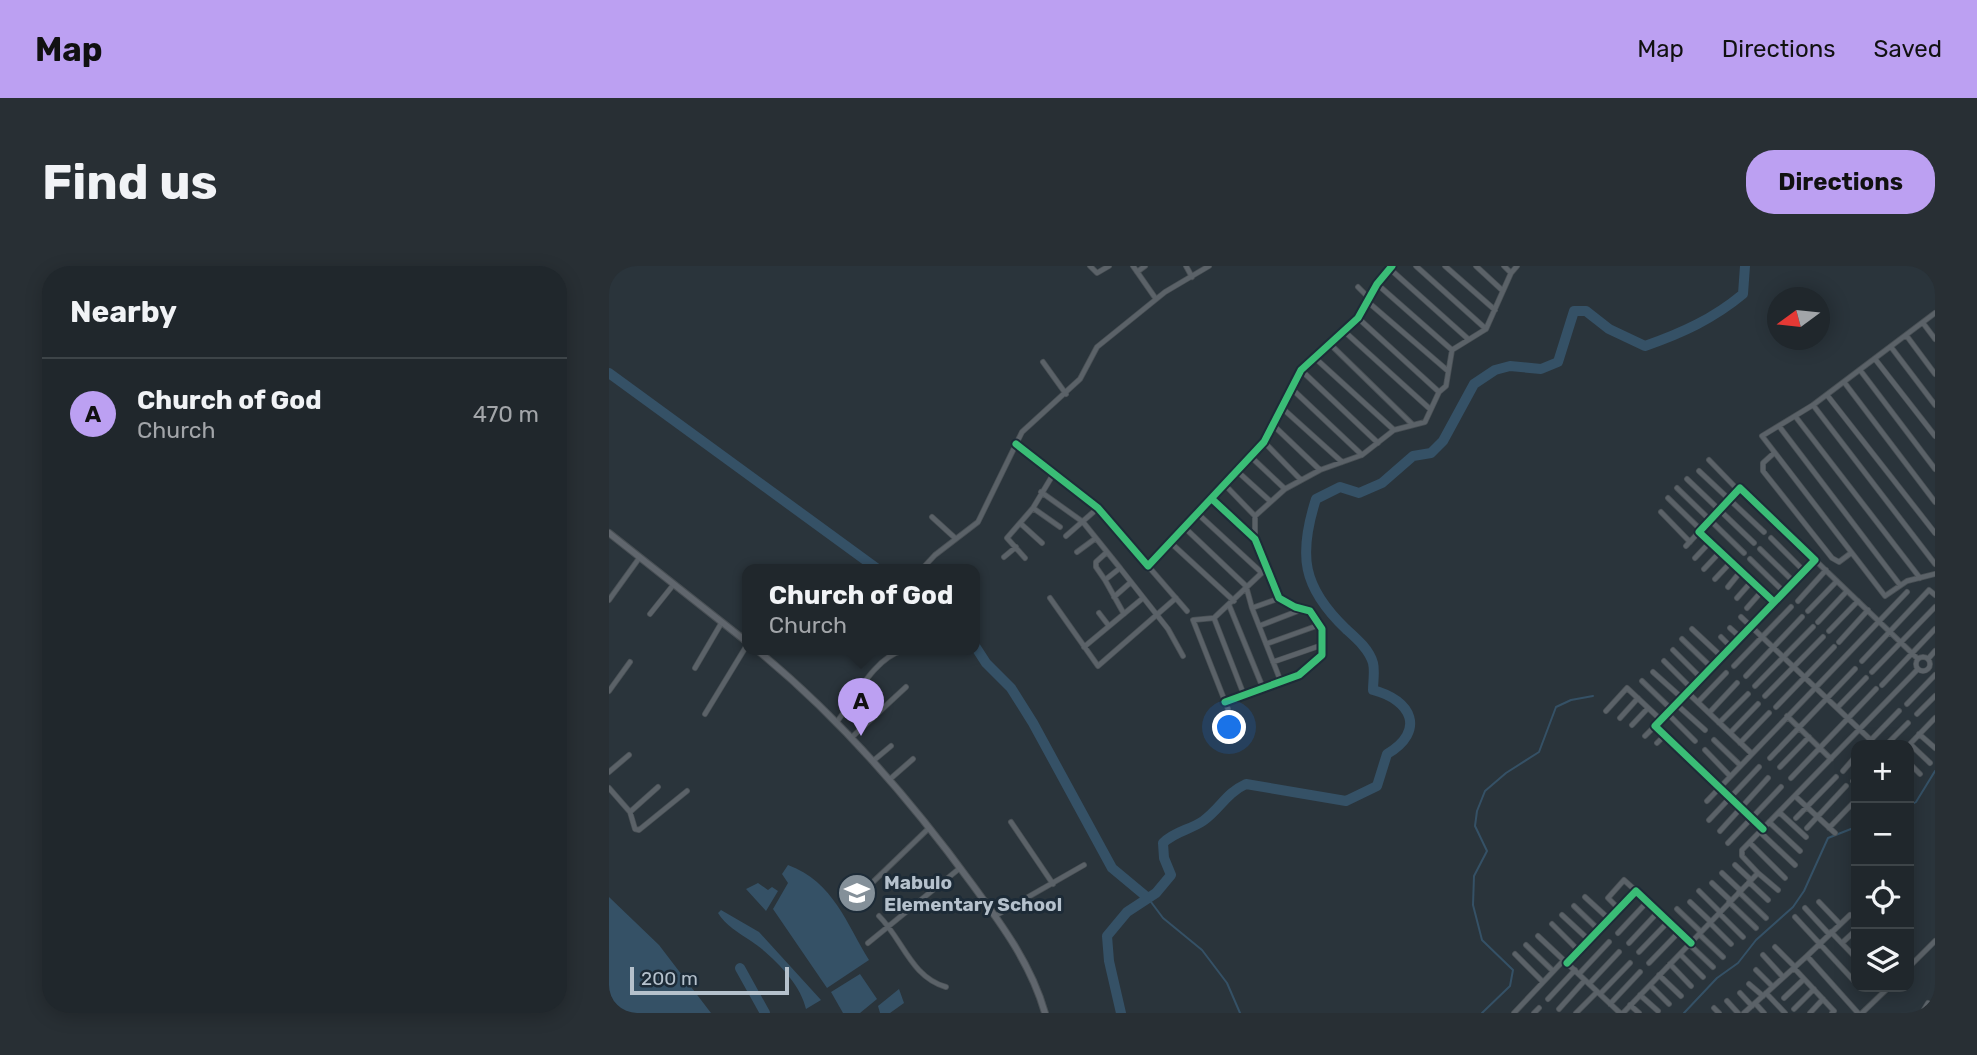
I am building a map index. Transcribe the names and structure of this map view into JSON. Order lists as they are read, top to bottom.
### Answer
{
  "places": {
    "school or university": ["Mabulo Elementary School"]
  },
  "scale_bar": "200 m",
  "north": "left",
  "page": {
    "header": "Map",
    "nav": ["Map", "Directions", "Saved"],
    "buttons": "Directions",
    "title": "Find us",
    "heading": "Nearby",
    "list": [
      {
        "mark": "A",
        "name": "Church of God",
        "note": "Church",
        "value": "470 m"
      }
    ],
    "popup": ["Church of God", "Church"],
    "pins": "A",
    "map_buttons": ["+", "−"],
    "scale": "200 m"
  }
}
